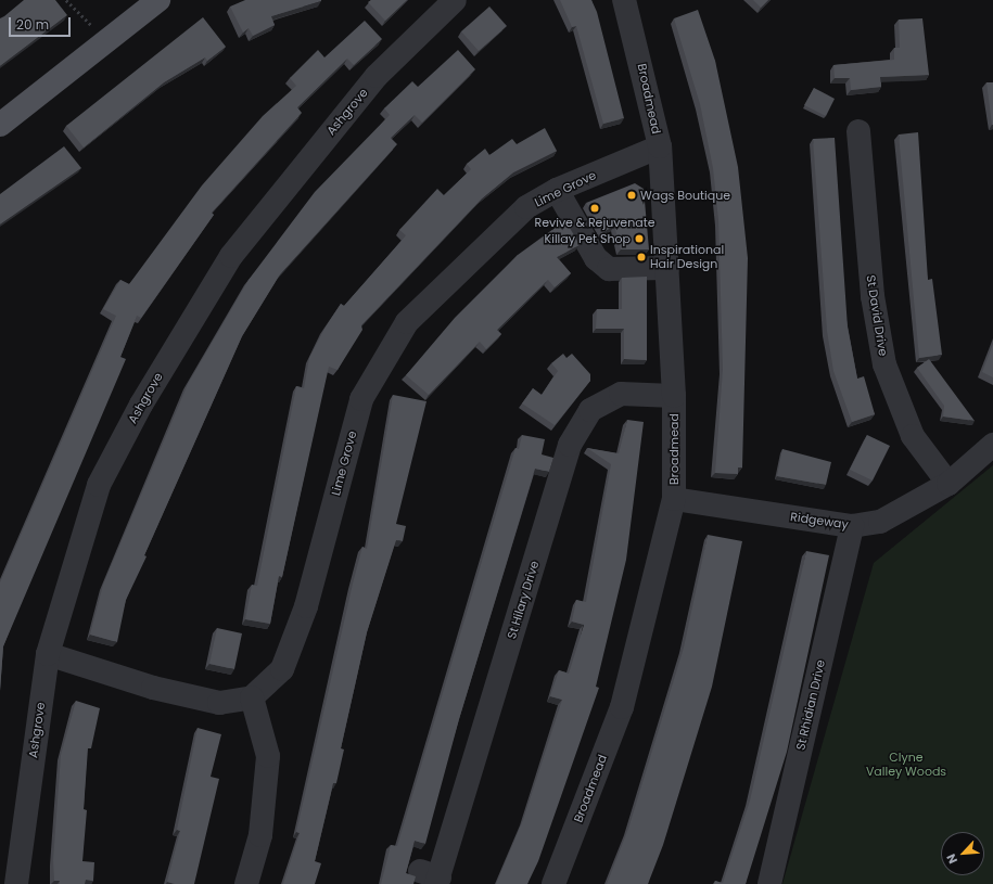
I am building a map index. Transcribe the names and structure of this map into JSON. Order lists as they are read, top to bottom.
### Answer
{
  "streets": {
    "street": [
      "Broadmead",
      "Ashgrove",
      "Lime Grove",
      "St David Drive",
      "Ridgeway",
      "St Hilary Drive",
      "St Rhidian Drive"
    ]
  },
  "crossings": [
    ["Broadmead", "Lime Grove"],
    ["Broadmead", "Ridgeway"],
    ["Broadmead", "St Hilary Drive"],
    ["St David Drive", "Ridgeway"],
    ["Ridgeway", "St Rhidian Drive"]
  ],
  "parks": ["Clyne Valley Woods"],
  "places": [
    "Wags Boutique",
    "Revive & Rejuvenate",
    "Killay Pet Shop",
    "Inspirational Hair Design"
  ],
  "scale_bar": "20 m",
  "north": "bottom left"
}
